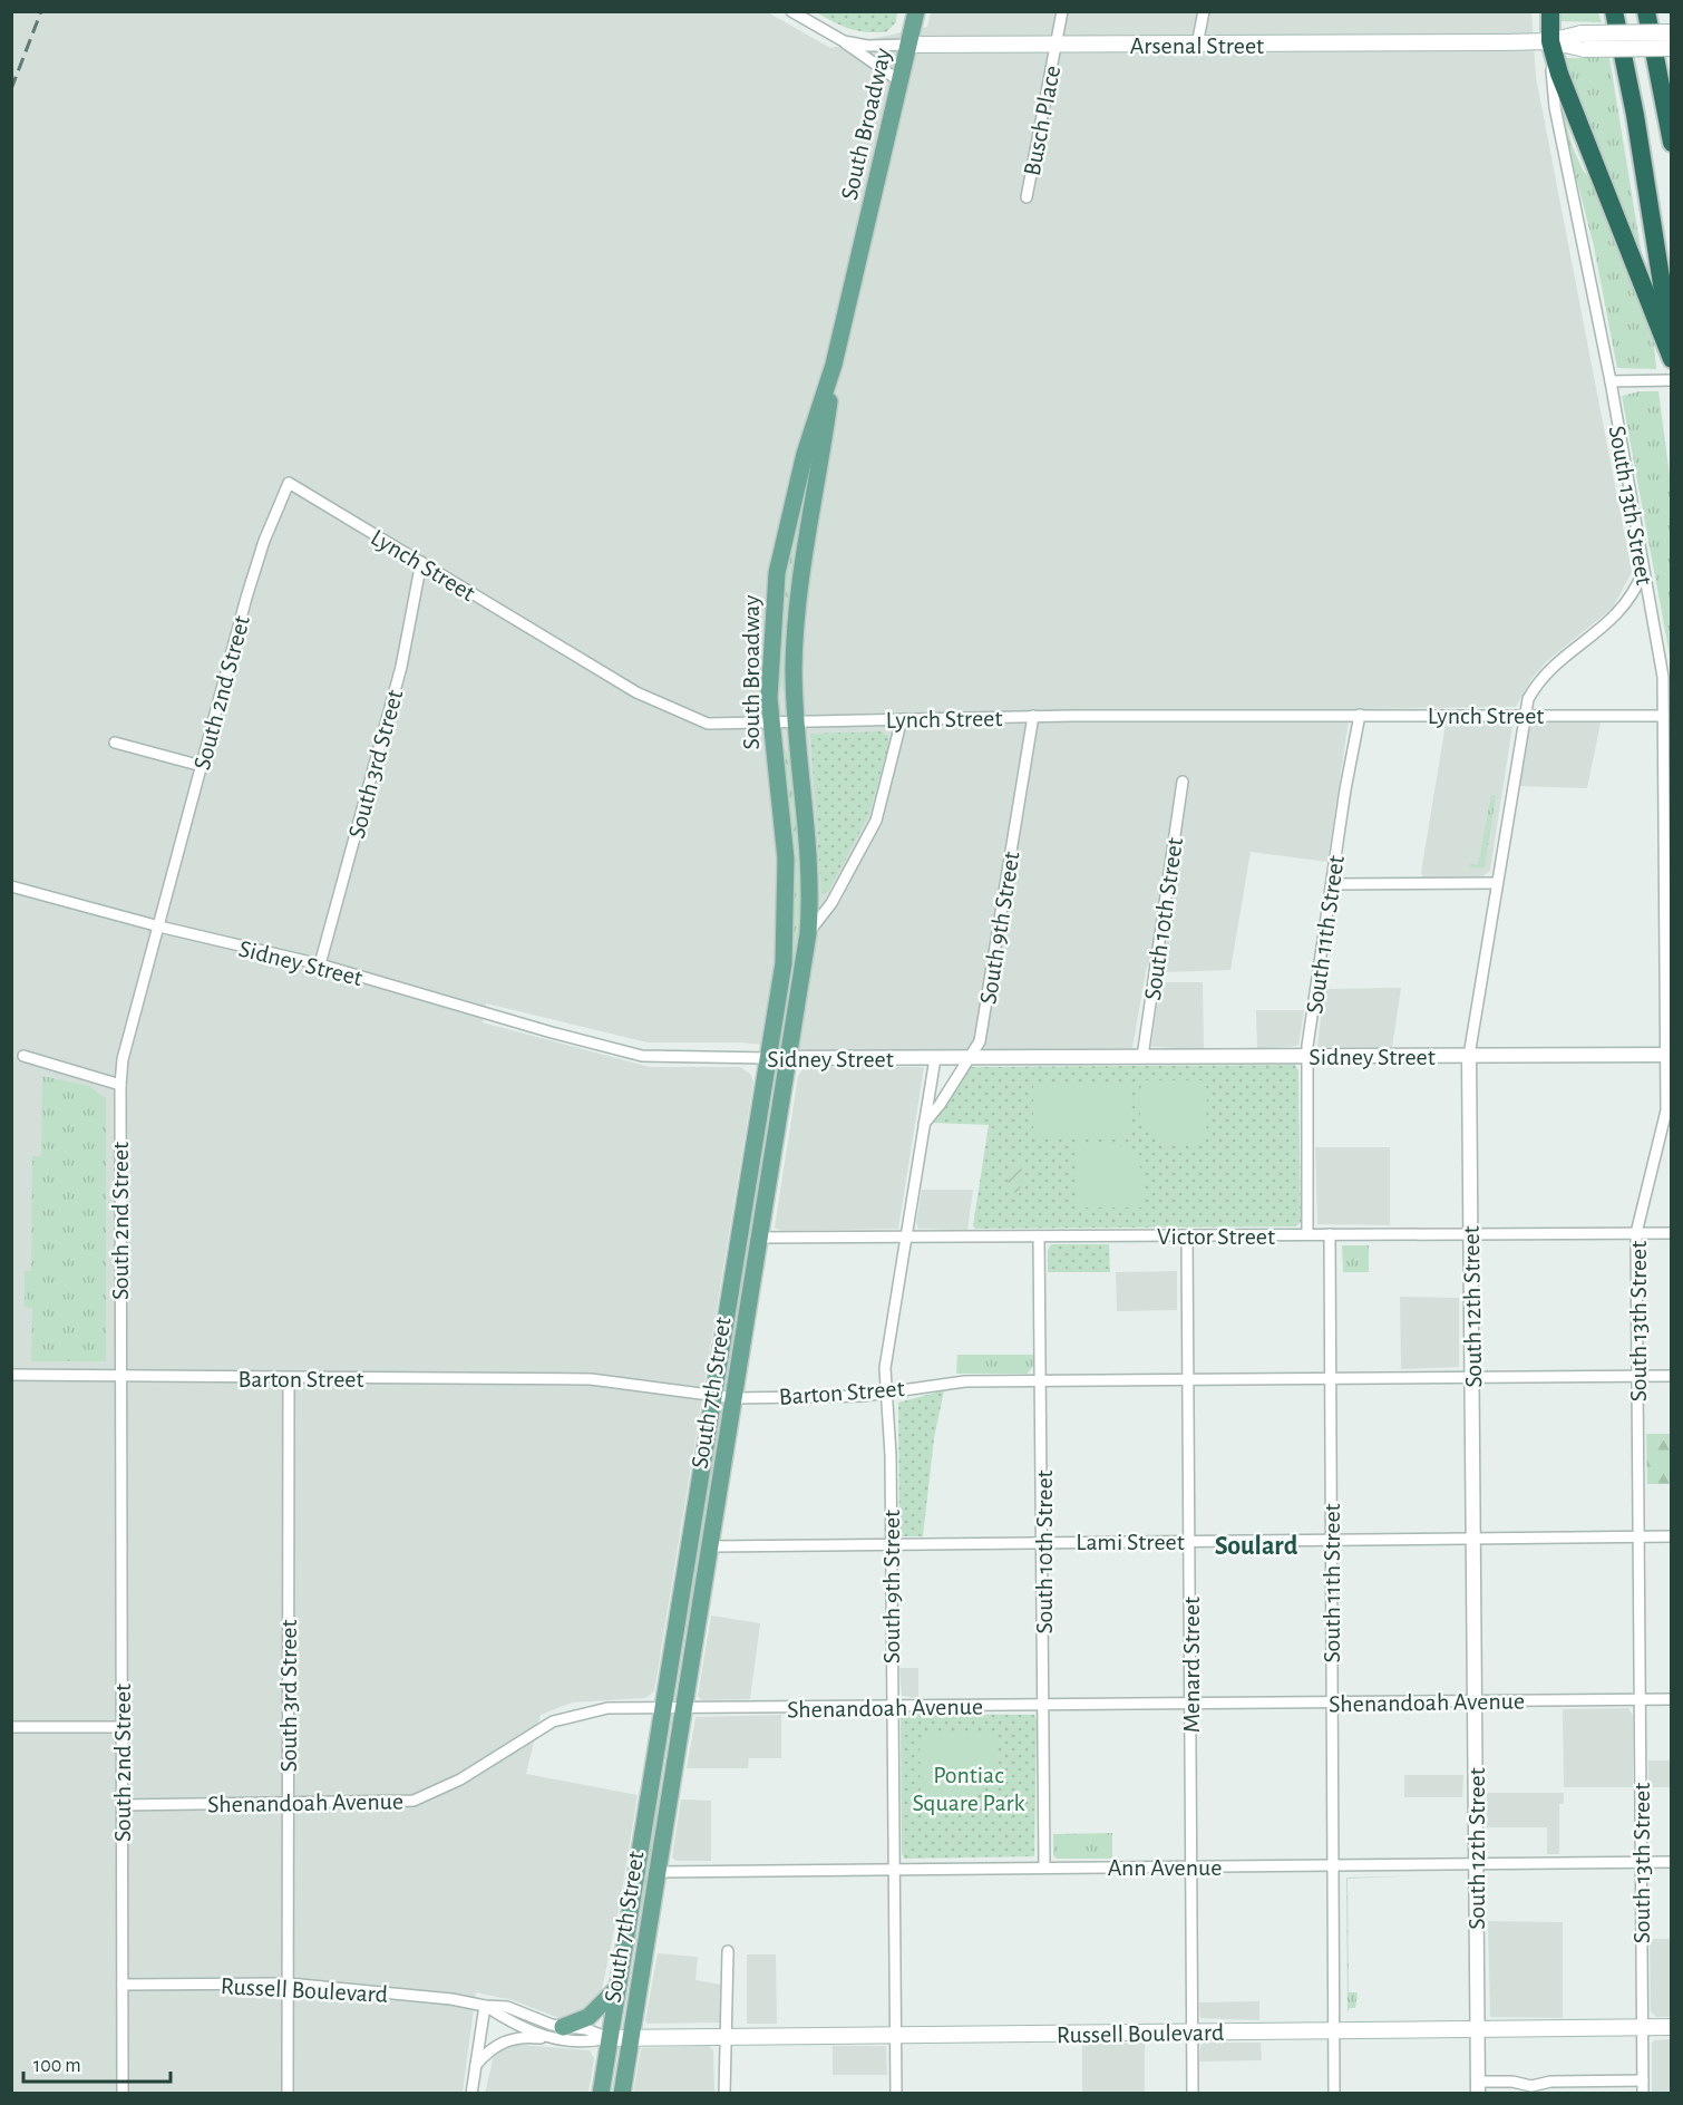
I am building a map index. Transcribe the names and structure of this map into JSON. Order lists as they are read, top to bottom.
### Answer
{
  "streets": {
    "main road": [
      "Arsenal Street",
      "South Broadway",
      "South 7th Street",
      "Russell Boulevard"
    ],
    "street": [
      "Busch Place",
      "South 13th Street",
      "Lynch Street",
      "South 2nd Street",
      "South 3rd Street",
      "South 10th Street",
      "South 9th Street",
      "South 11th Street",
      "Sidney Street",
      "Victor Street",
      "South 12th Street",
      "Barton Street",
      "Lami Street",
      "Menard Street",
      "Shenandoah Avenue",
      "Ann Avenue"
    ]
  },
  "crossings": [
    ["Arsenal Street", "Busch Place"],
    ["Arsenal Street", "South Broadway"],
    ["Arsenal Street", "South 13th Street"],
    ["South Broadway", "Lynch Street"],
    ["South Broadway", "South 7th Street"],
    ["South 13th Street", "Lynch Street"],
    ["South 13th Street", "Sidney Street"],
    ["South 13th Street", "Victor Street"],
    ["South 13th Street", "South 12th Street"],
    ["South 13th Street", "Barton Street"],
    ["South 13th Street", "Lami Street"],
    ["South 13th Street", "Shenandoah Avenue"],
    ["South 13th Street", "Ann Avenue"],
    ["South 13th Street", "Russell Boulevard"],
    ["Lynch Street", "South 2nd Street"],
    ["Lynch Street", "South 3rd Street"],
    ["Lynch Street", "South 9th Street"],
    ["Lynch Street", "South 11th Street"],
    ["Lynch Street", "South 12th Street"],
    ["Lynch Street", "South 7th Street"],
    ["South 2nd Street", "Sidney Street"],
    ["South 2nd Street", "Barton Street"],
    ["South 2nd Street", "Shenandoah Avenue"],
    ["South 2nd Street", "Russell Boulevard"],
    ["South 3rd Street", "Sidney Street"],
    ["South 3rd Street", "Barton Street"],
    ["South 3rd Street", "Shenandoah Avenue"],
    ["South 3rd Street", "Russell Boulevard"],
    ["South 10th Street", "Sidney Street"],
    ["South 10th Street", "Victor Street"],
    ["South 10th Street", "Barton Street"],
    ["South 10th Street", "Lami Street"],
    ["South 10th Street", "Shenandoah Avenue"],
    ["South 10th Street", "Ann Avenue"],
    ["South 9th Street", "Sidney Street"],
    ["South 9th Street", "Victor Street"],
    ["South 9th Street", "Barton Street"],
    ["South 9th Street", "Lami Street"],
    ["South 9th Street", "Shenandoah Avenue"],
    ["South 9th Street", "Ann Avenue"],
    ["South 9th Street", "Russell Boulevard"],
    ["South 11th Street", "Sidney Street"],
    ["South 11th Street", "Victor Street"],
    ["South 11th Street", "Barton Street"],
    ["South 11th Street", "Lami Street"],
    ["South 11th Street", "Shenandoah Avenue"],
    ["South 11th Street", "Ann Avenue"],
    ["South 11th Street", "Russell Boulevard"],
    ["Sidney Street", "South 12th Street"],
    ["Sidney Street", "South 7th Street"],
    ["Victor Street", "South 12th Street"],
    ["Victor Street", "South 7th Street"],
    ["Victor Street", "Menard Street"],
    ["South 12th Street", "Barton Street"],
    ["South 12th Street", "Lami Street"],
    ["South 12th Street", "Shenandoah Avenue"],
    ["South 12th Street", "Ann Avenue"],
    ["South 12th Street", "Russell Boulevard"],
    ["Barton Street", "South 7th Street"],
    ["Barton Street", "Menard Street"],
    ["South 7th Street", "Lami Street"],
    ["South 7th Street", "Shenandoah Avenue"],
    ["South 7th Street", "Ann Avenue"],
    ["South 7th Street", "Russell Boulevard"],
    ["Lami Street", "Menard Street"],
    ["Menard Street", "Shenandoah Avenue"],
    ["Menard Street", "Ann Avenue"],
    ["Menard Street", "Russell Boulevard"]
  ],
  "districts": ["Soulard"],
  "parks": ["Pontiac Square Park"],
  "scale_bar": "100 m"
}
